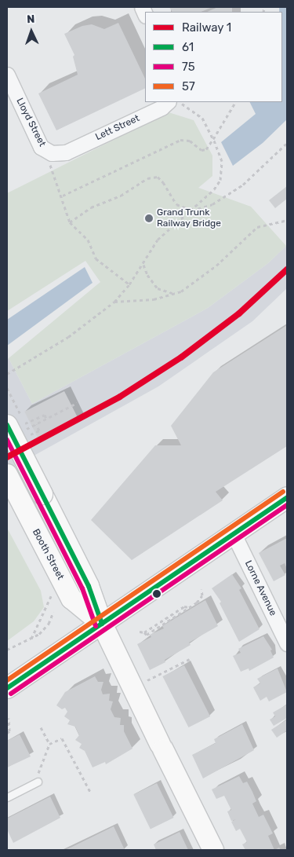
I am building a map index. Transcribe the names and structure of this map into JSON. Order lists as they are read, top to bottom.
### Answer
{
  "streets": {
    "main road": ["Booth Street"],
    "street": ["Lloyd Street", "Lett Street", "Lorne Avenue"]
  },
  "crossings": [
    ["Lloyd Street", "Lett Street"]
  ],
  "places": ["Grand Trunk Railway Bridge"],
  "lines": [
    "rail line 1",
    "transit line 61",
    "transit line 75",
    "transit line 57"
  ],
  "legend": [
    "Railway 1",
    "61",
    "75",
    "57"
  ],
  "north": "top"
}
